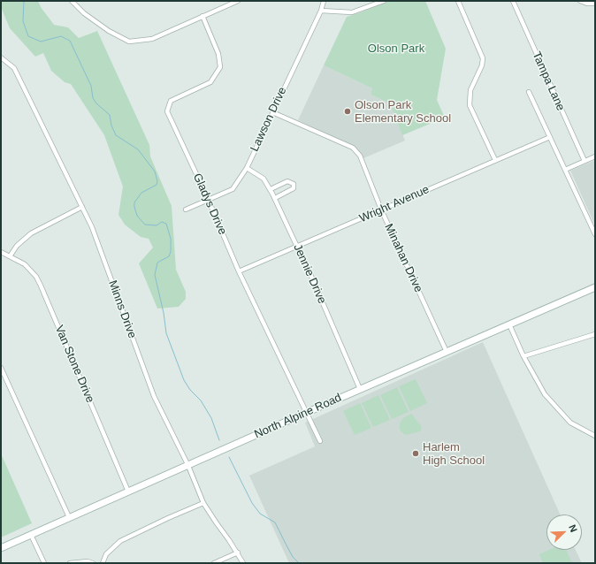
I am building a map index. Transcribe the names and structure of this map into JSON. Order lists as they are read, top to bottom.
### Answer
{
  "streets": {
    "main road": ["North Alpine Road"],
    "street": [
      "Tampa Lane",
      "Lawson Drive",
      "Gladys Drive",
      "Wright Avenue",
      "Minahan Drive",
      "Jennie Drive",
      "Minns Drive",
      "Van Stone Drive"
    ]
  },
  "crossings": [
    ["Lawson Drive", "Gladys Drive"],
    ["Lawson Drive", "Minahan Drive"],
    ["Lawson Drive", "Jennie Drive"],
    ["Gladys Drive", "Wright Avenue"],
    ["Gladys Drive", "North Alpine Road"],
    ["Wright Avenue", "Minahan Drive"],
    ["Wright Avenue", "Jennie Drive"],
    ["Minahan Drive", "North Alpine Road"],
    ["Jennie Drive", "North Alpine Road"],
    ["Minns Drive", "North Alpine Road"],
    ["Van Stone Drive", "North Alpine Road"]
  ],
  "parks": ["Olson Park"],
  "places": ["Olson Park Elementary School", "Harlem High School"],
  "north": "top right"
}
